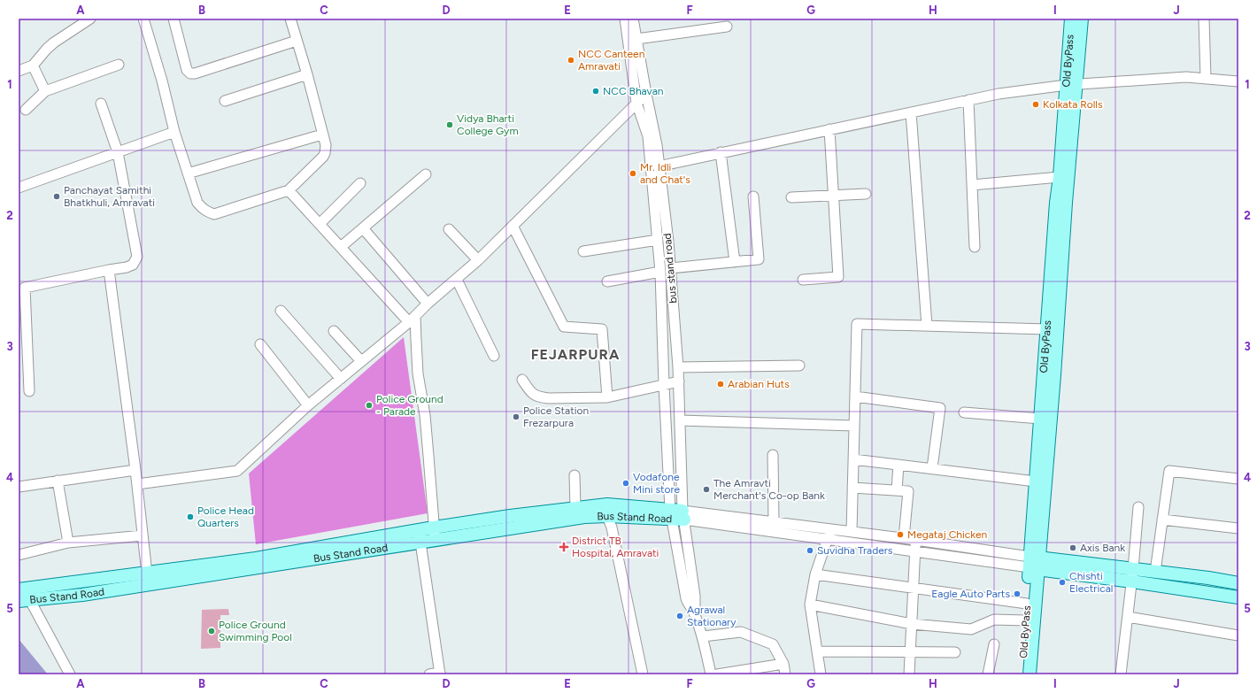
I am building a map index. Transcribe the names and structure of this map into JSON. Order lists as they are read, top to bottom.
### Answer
{
  "streets": {
    "main road": ["Old ByPass", "Bus Stand Road"],
    "street": ["bus stand road"]
  },
  "crossings": [
    ["bus stand road", "Bus Stand Road"]
  ],
  "districts": ["FEJARPURA"],
  "places": {
    "other": [
      "NCC Canteen Amravati",
      "NCC Bhavan",
      "Kolkata Rolls",
      "Vidya Bharti College Gym",
      "Mr. Idli and Chat's",
      "Panchayat Samithi Bhatkhuli, Amravati",
      "Arabian Huts",
      "Police Ground - Parade",
      "Police Station Frezarpura",
      "Vodafone Mini store",
      "The Amravti Merchant's Co-op Bank",
      "Police Head Quarters",
      "Megataj Chicken",
      "Axis Bank",
      "Suvidha Traders",
      "Chishti Electrical",
      "Eagle Auto Parts",
      "Agrawal Stationary",
      "Police Ground Swimming Pool"
    ],
    "health": ["District TB Hospital, Amravati"]
  },
  "grid": {
    "columns": [
      "A",
      "B",
      "C",
      "D",
      "E",
      "F",
      "G",
      "H",
      "I",
      "J"
    ],
    "rows": [
      "1",
      "2",
      "3",
      "4",
      "5"
    ]
  }
}
